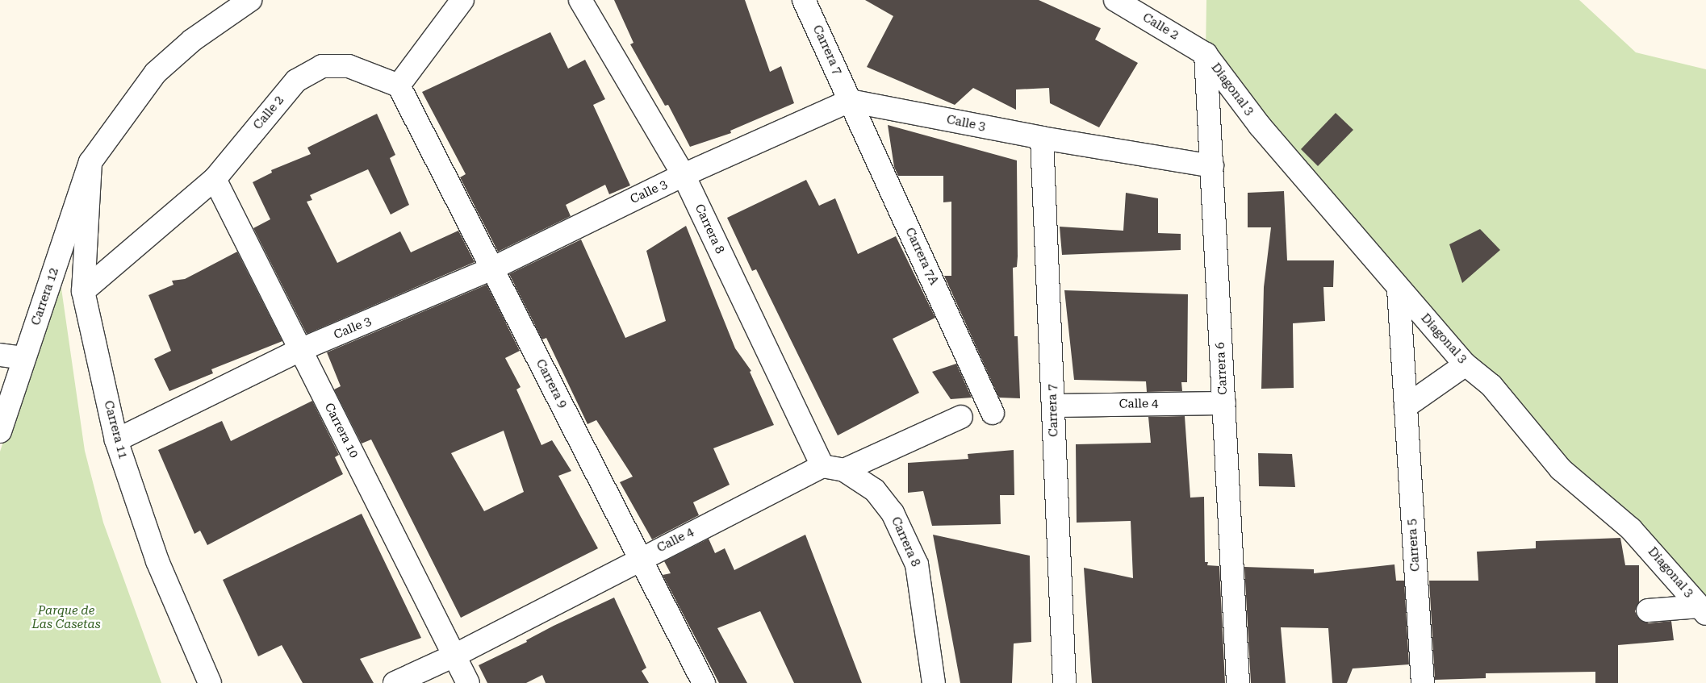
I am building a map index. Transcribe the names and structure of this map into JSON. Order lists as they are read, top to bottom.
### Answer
{
  "streets": {
    "street": [
      "Calle 2",
      "Carrera 7",
      "Diagonal 3",
      "Calle 3",
      "Carrera 8",
      "Carrera 7A",
      "Carrera 12",
      "Carrera 6",
      "Carrera 9",
      "Calle 4",
      "Carrera 11",
      "Carrera 10",
      "Carrera 5"
    ]
  },
  "crossings": [
    ["Calle 2", "Diagonal 3"],
    ["Calle 2", "Carrera 6"],
    ["Calle 2", "Carrera 9"],
    ["Calle 2", "Carrera 11"],
    ["Calle 2", "Carrera 10"],
    ["Carrera 7", "Calle 3"],
    ["Carrera 7", "Carrera 7A"],
    ["Carrera 7", "Calle 4"],
    ["Diagonal 3", "Carrera 6"],
    ["Diagonal 3", "Carrera 5"],
    ["Calle 3", "Carrera 8"],
    ["Calle 3", "Carrera 7A"],
    ["Calle 3", "Carrera 6"],
    ["Calle 3", "Carrera 9"],
    ["Calle 3", "Carrera 11"],
    ["Calle 3", "Carrera 10"],
    ["Carrera 8", "Calle 4"],
    ["Carrera 12", "Carrera 11"],
    ["Carrera 6", "Calle 4"],
    ["Carrera 9", "Calle 4"],
    ["Calle 4", "Carrera 10"]
  ],
  "parks": ["Parque de Las Casetas"]
}
